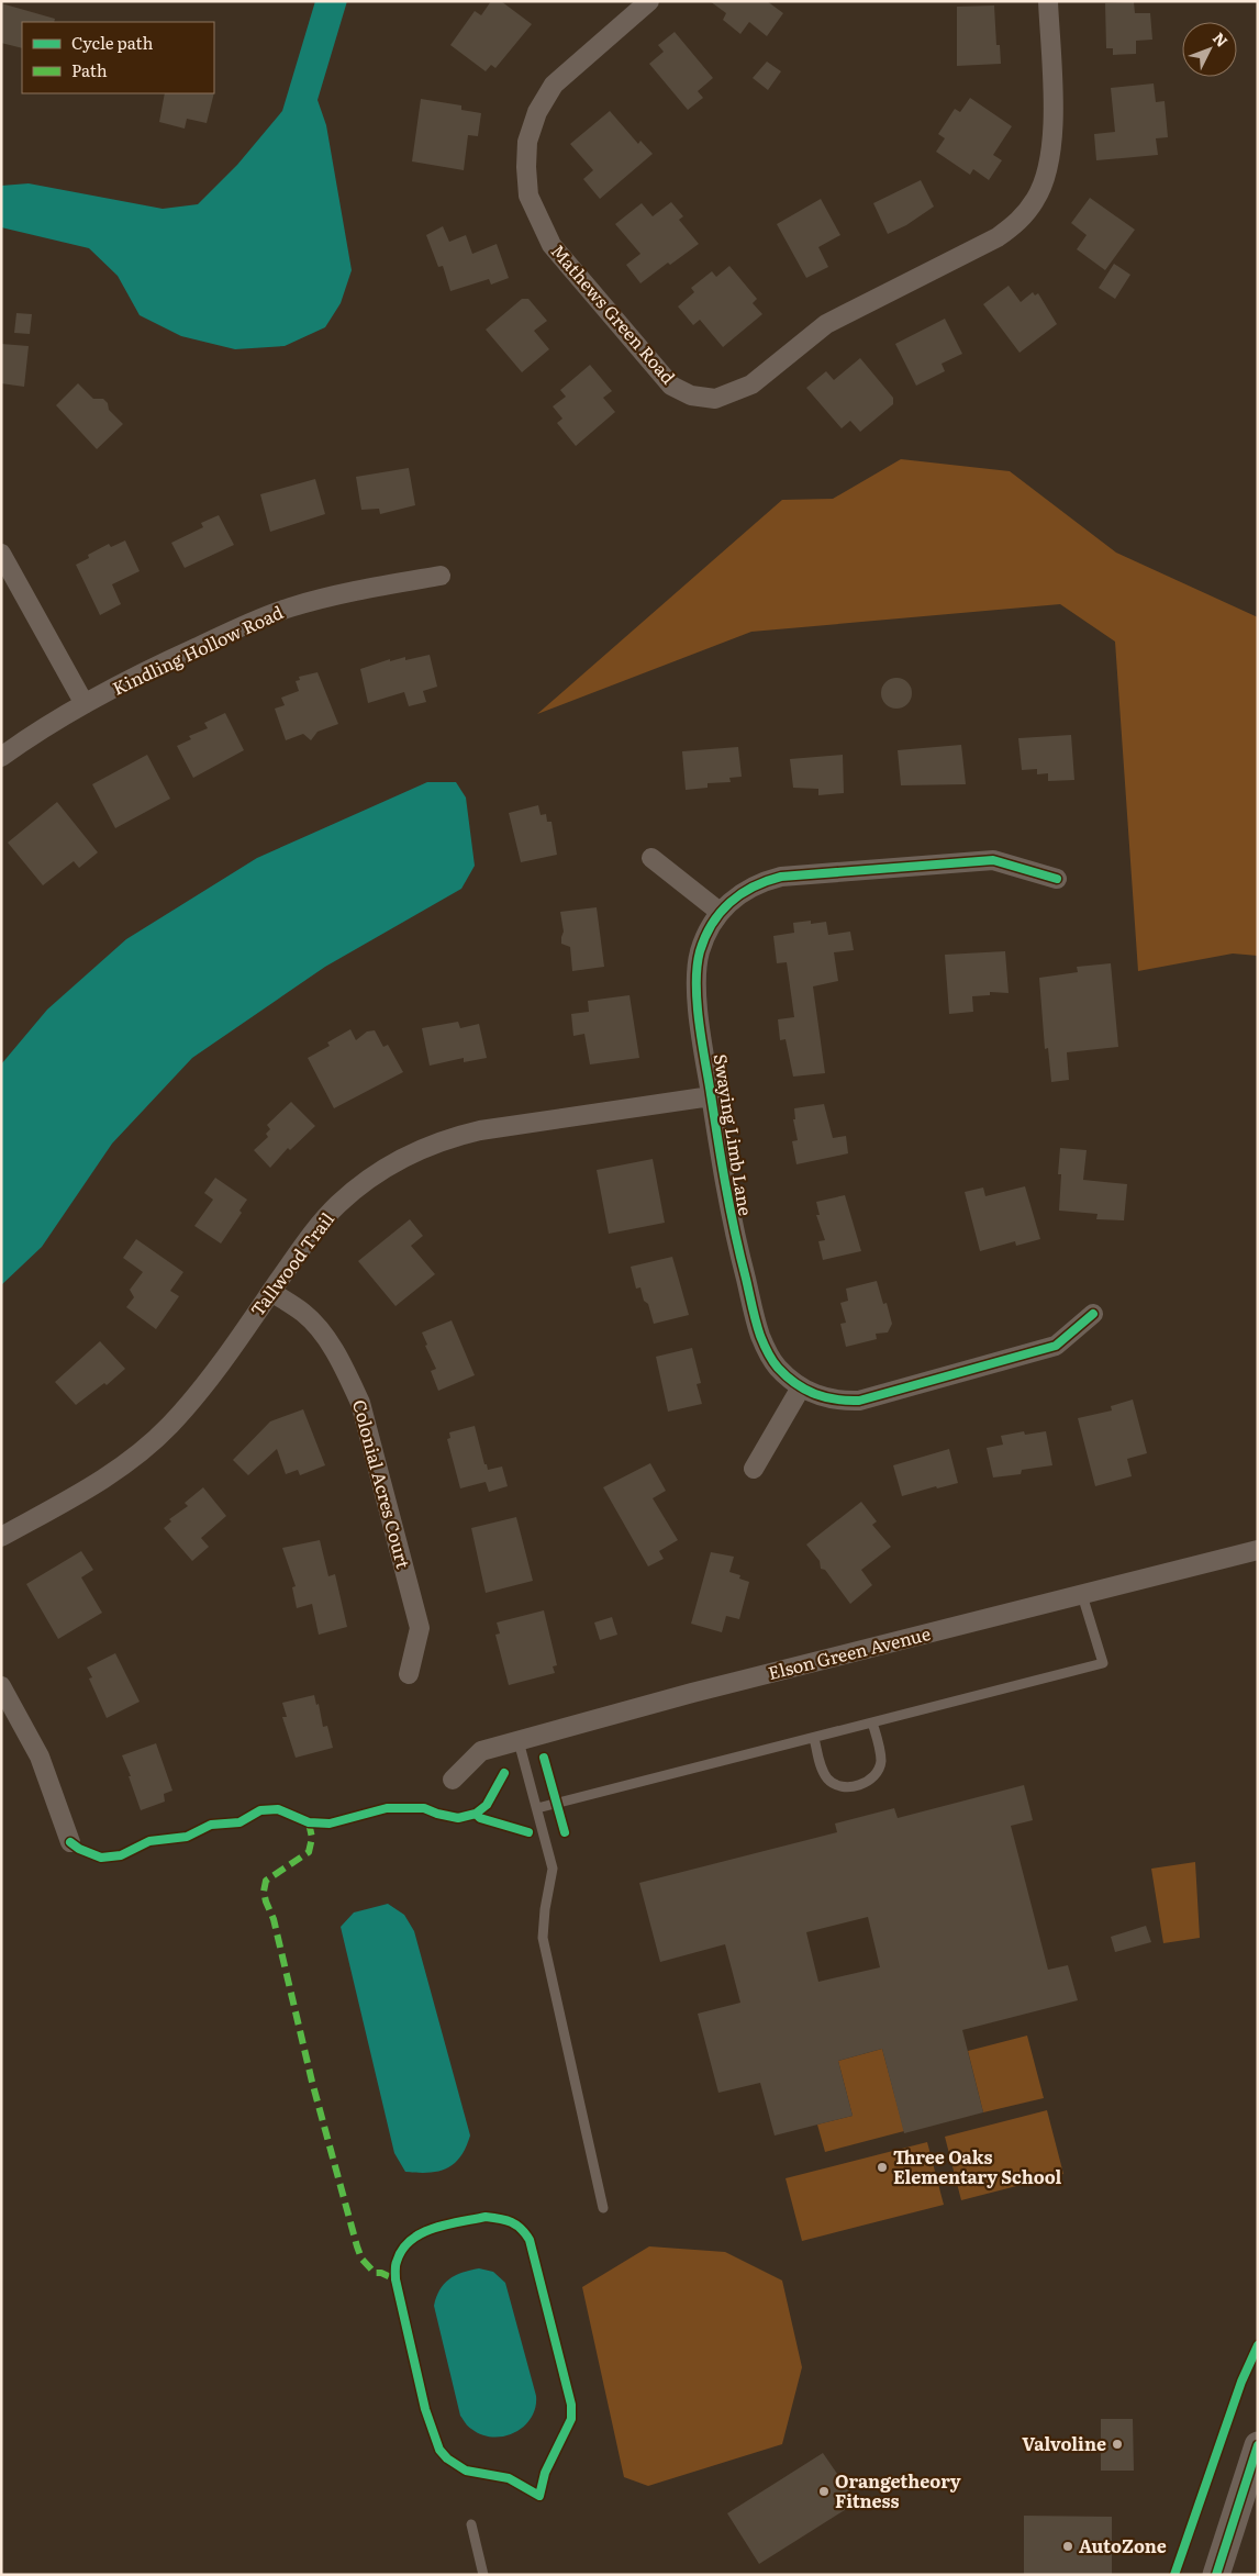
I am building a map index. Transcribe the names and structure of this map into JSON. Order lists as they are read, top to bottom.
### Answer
{
  "streets": {
    "street": [
      "Mathews Green Road",
      "Kindling Hollow Road",
      "Swaying Limb Lane",
      "Tallwood Trail",
      "Colonial Acres Court",
      "Elson Green Avenue"
    ]
  },
  "crossings": [
    ["Swaying Limb Lane", "Tallwood Trail"],
    ["Tallwood Trail", "Colonial Acres Court"]
  ],
  "places": [
    "Three Oaks Elementary School",
    "Valvoline",
    "Orangetheory Fitness",
    "AutoZone"
  ],
  "legend": ["Cycle path", "Path"],
  "north": "top right"
}
